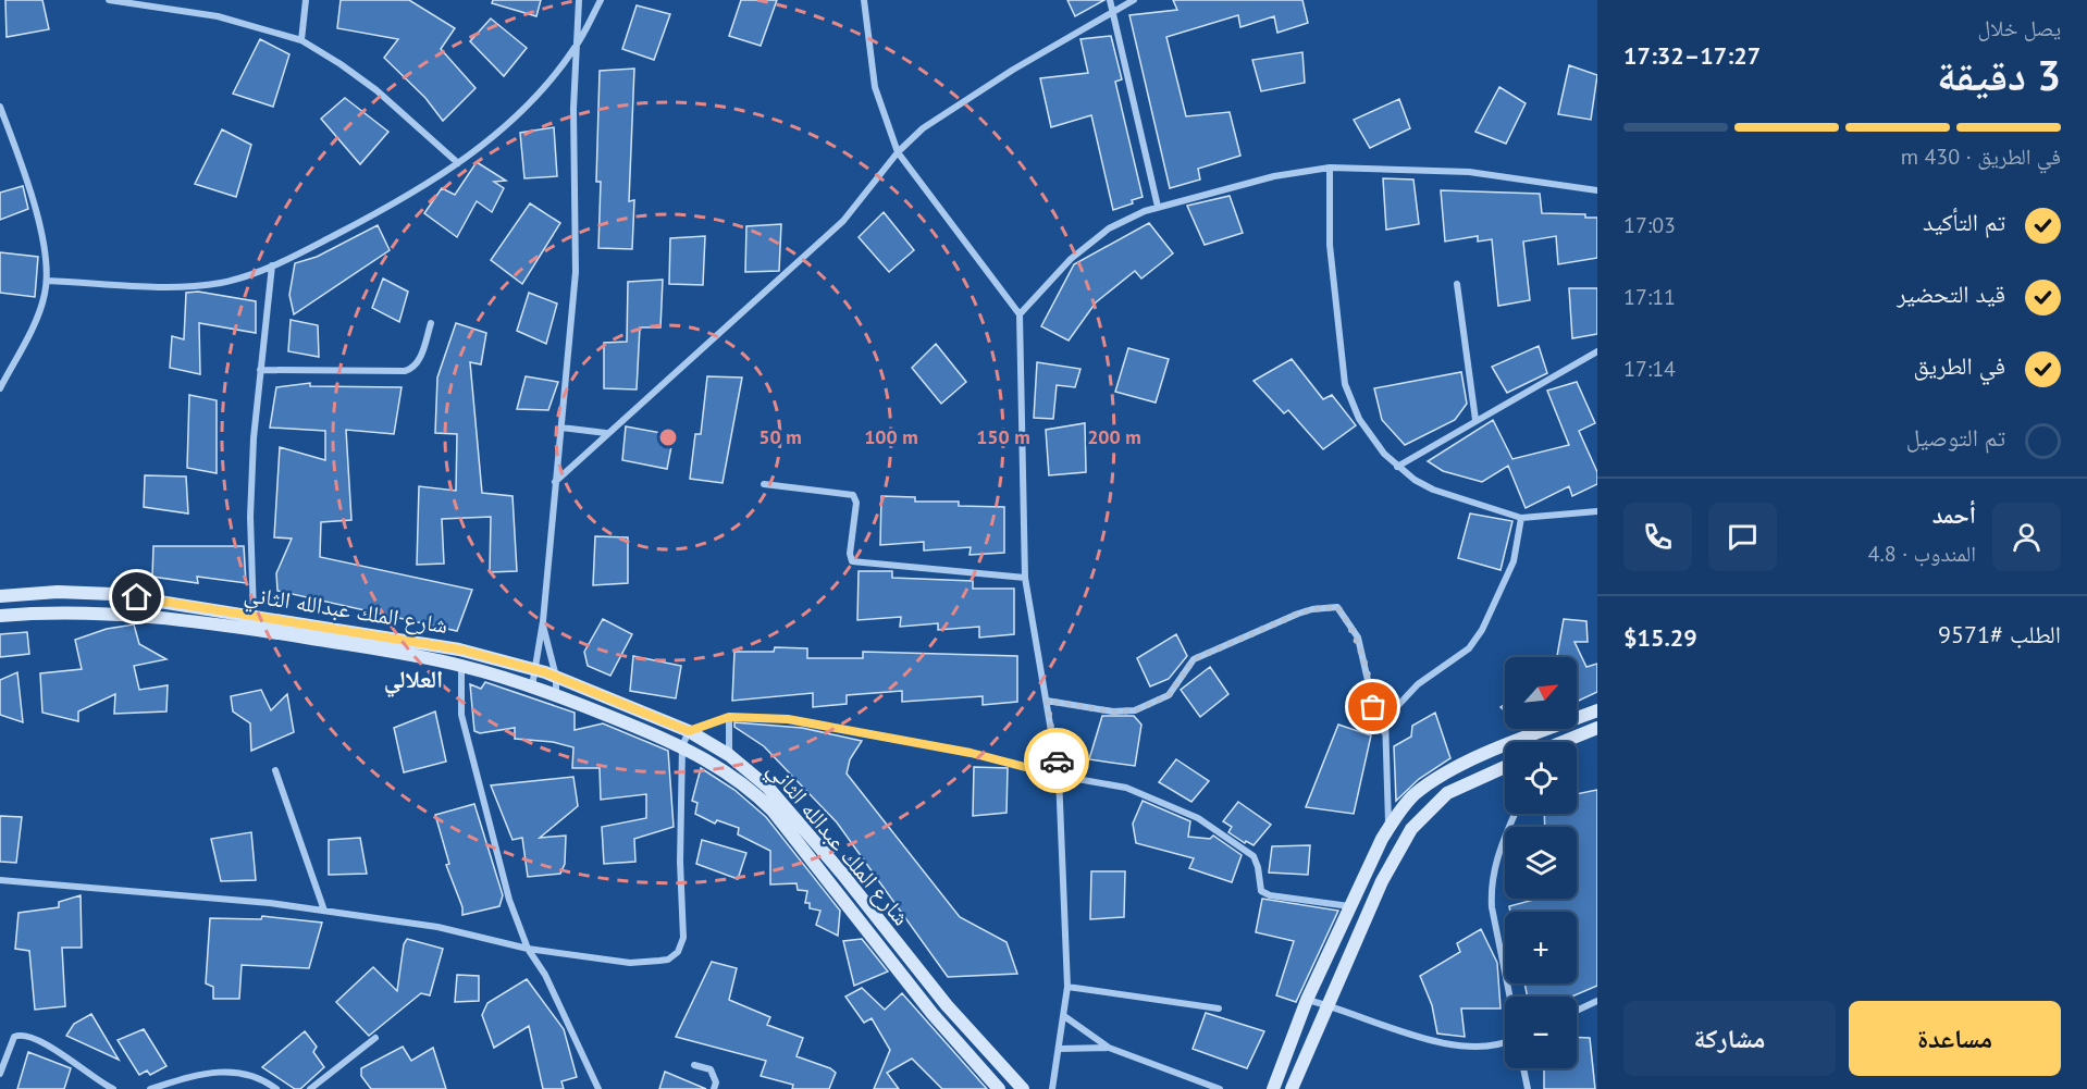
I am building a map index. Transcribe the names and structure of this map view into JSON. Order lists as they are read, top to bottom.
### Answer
{
  "streets": {
    "main road": ["شارع الملك عبدالله الثاني"]
  },
  "districts": ["العلالي"],
  "north": "top right",
  "page": {
    "heading": ["3 دقيقة", "يصل خلال", "17:27–17:32"],
    "panel": [
      "أحمد",
      "المندوب · 4.8",
      "الطلب #9571",
      "$15.29"
    ],
    "bar": "في الطريق · 430 m",
    "list": [
      ["تم التأكيد", "17:03"],
      ["قيد التحضير", "17:11"],
      ["في الطريق", "17:14"],
      "تم التوصيل"
    ],
    "map_buttons": ["+", "−"],
    "buttons": ["مساعدة", "مشاركة"]
  },
  "rings": [
    "50 m",
    "100 m",
    "150 m",
    "200 m"
  ]
}
